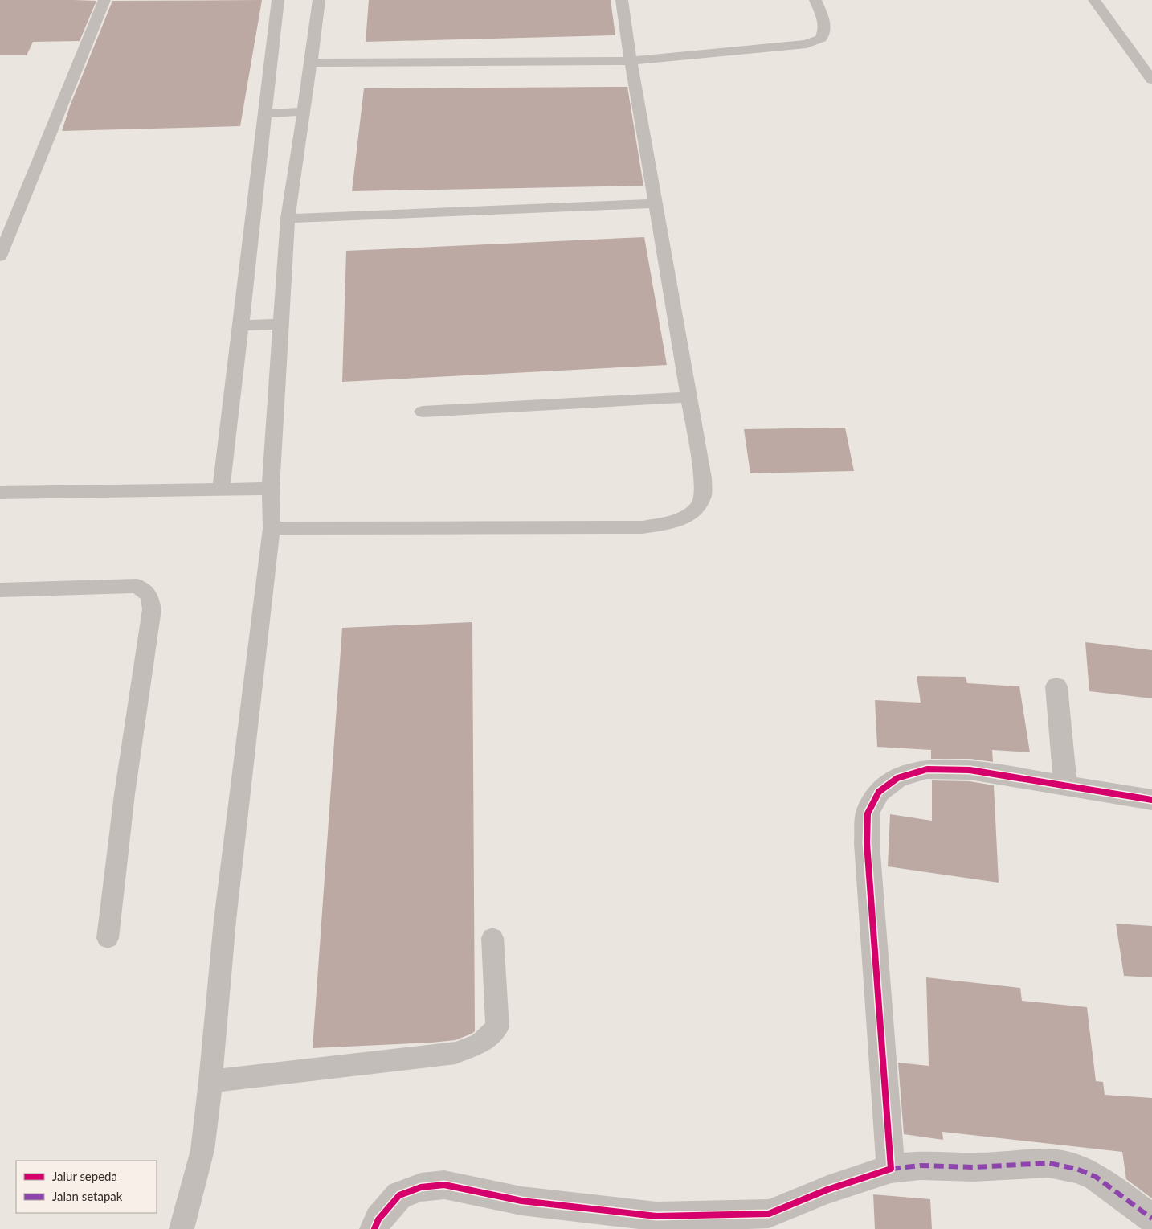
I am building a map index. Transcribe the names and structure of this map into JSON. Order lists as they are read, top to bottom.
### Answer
{
  "legend": ["Jalur sepeda", "Jalan setapak"]
}
